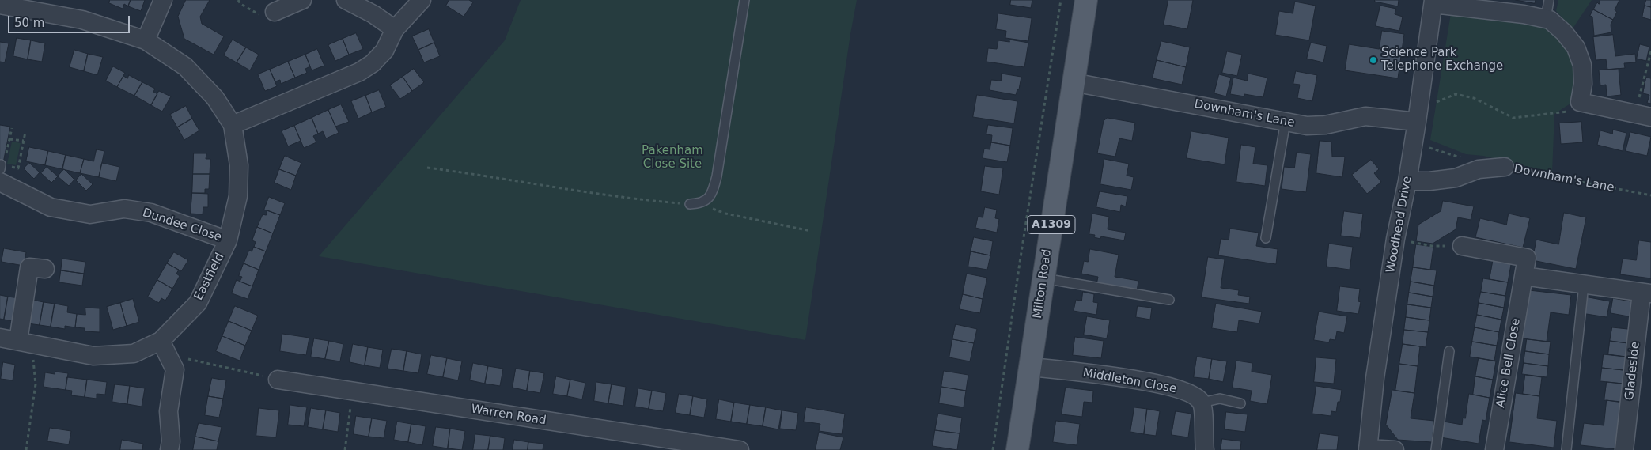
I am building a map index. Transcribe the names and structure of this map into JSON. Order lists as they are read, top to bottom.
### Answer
{
  "streets": {
    "main road": ["A1309", "Milton Road"],
    "street": [
      "Downham's Lane",
      "Woodhead Drive",
      "Dundee Close",
      "Eastfield",
      "Alice Bell Close",
      "Gladeside",
      "Middleton Close",
      "Warren Road"
    ]
  },
  "crossings": [
    ["Downham's Lane", "Woodhead Drive"],
    ["Downham's Lane", "Milton Road"],
    ["Dundee Close", "Eastfield"],
    ["Milton Road", "Middleton Close"]
  ],
  "parks": ["Pakenham Close Site"],
  "places": ["Science Park Telephone Exchange"],
  "scale_bar": "50 m"
}
